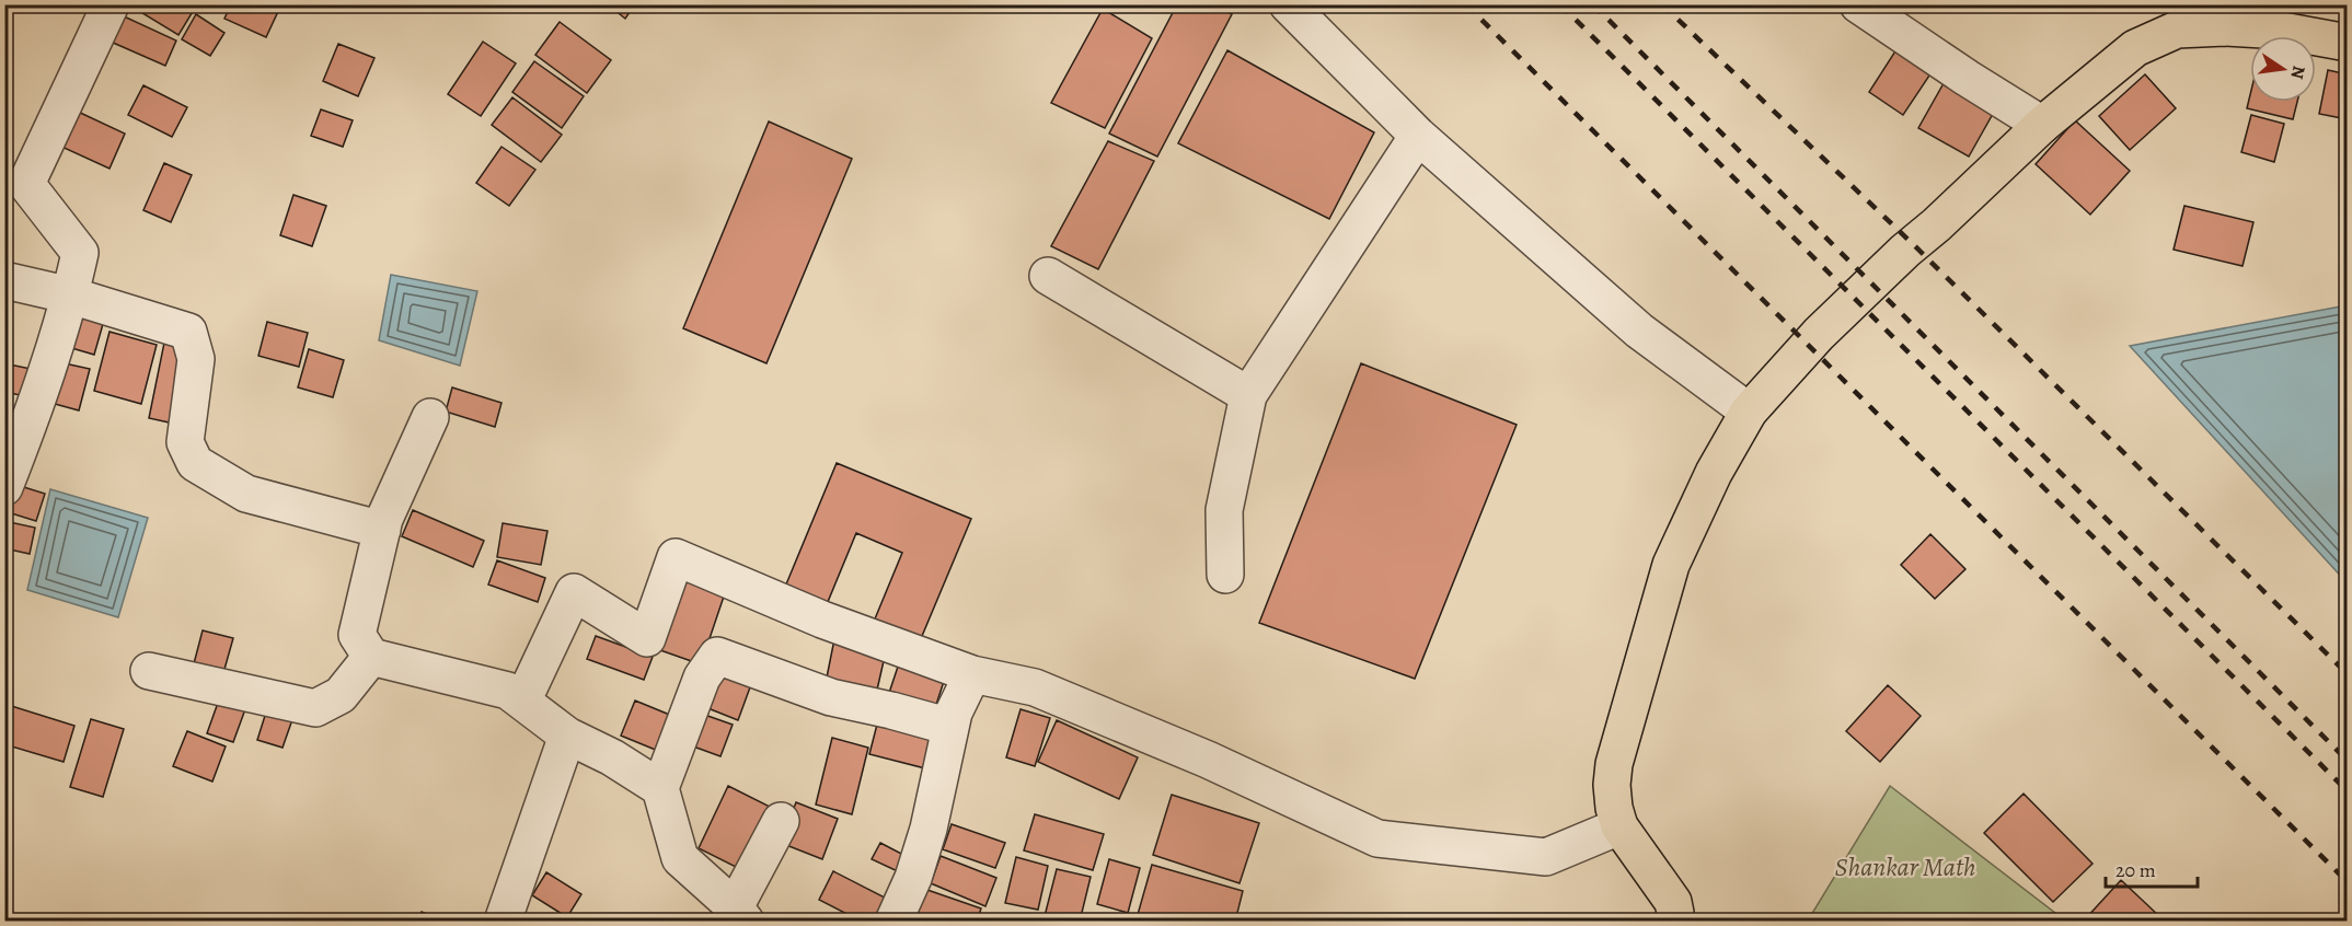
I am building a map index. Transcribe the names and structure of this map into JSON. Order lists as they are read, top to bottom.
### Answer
{
  "parks": ["Shankar Math"],
  "scale_bar": "20 m",
  "north": "right"
}
